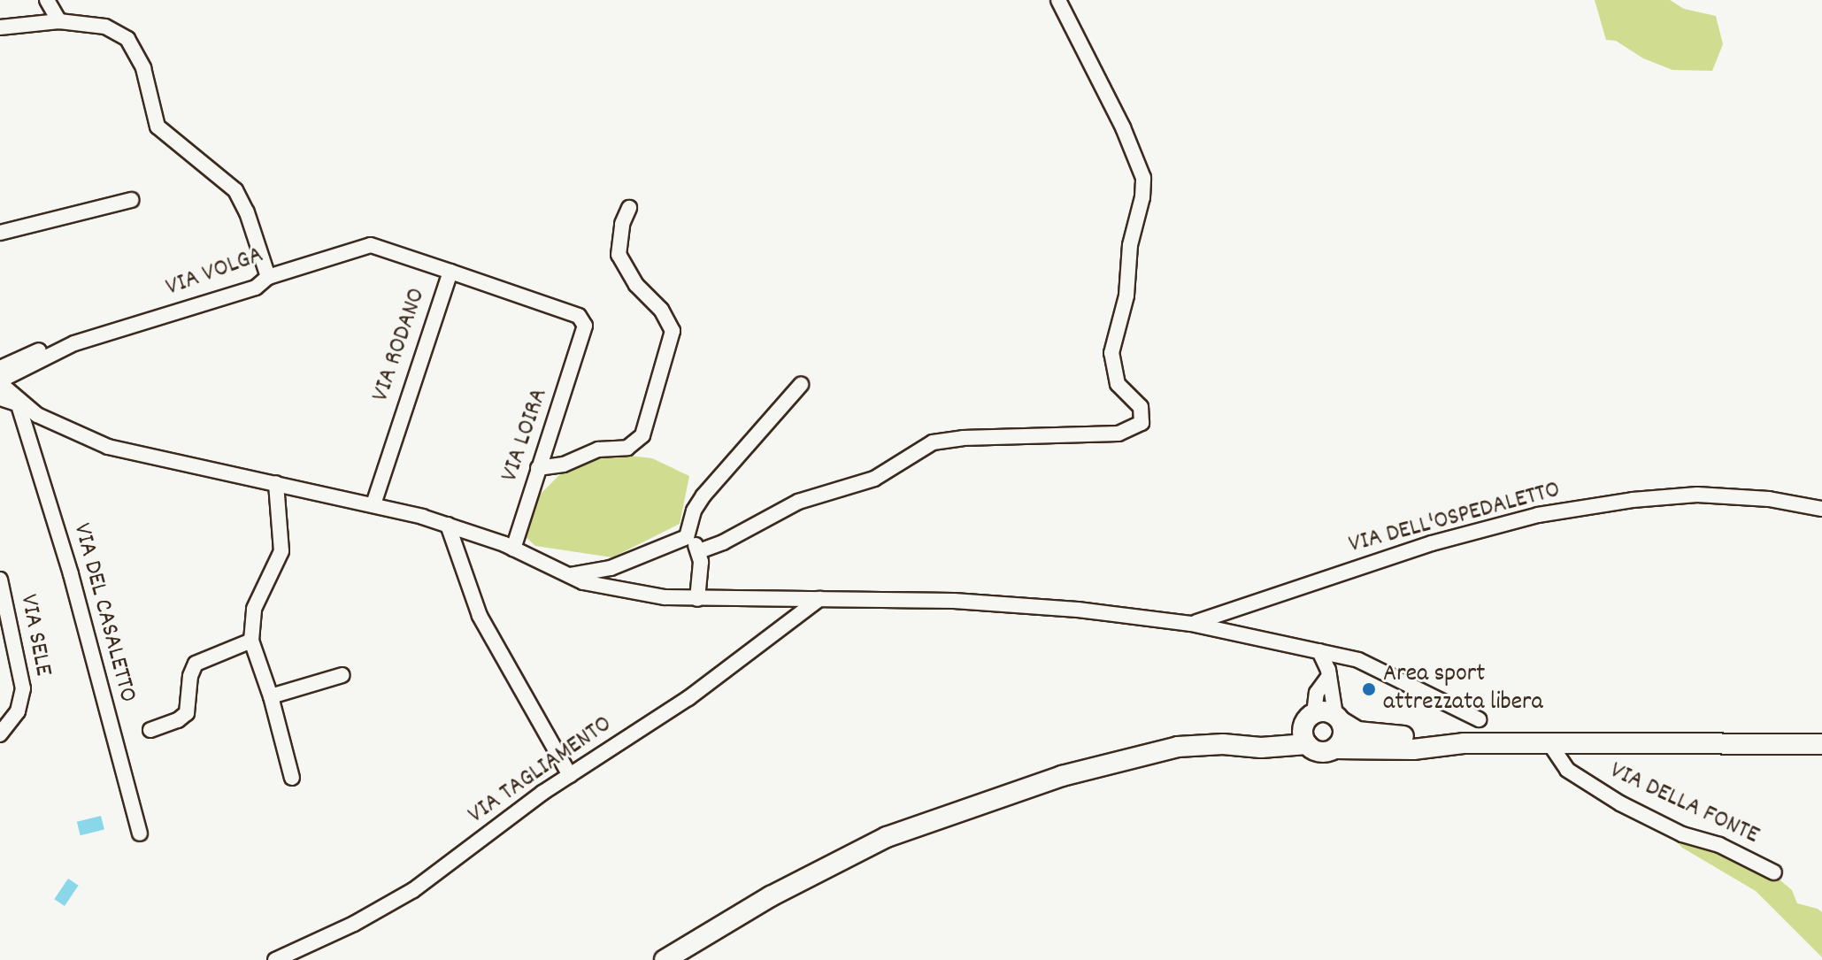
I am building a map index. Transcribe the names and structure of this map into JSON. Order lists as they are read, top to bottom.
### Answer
{
  "streets": {
    "street": [
      "VIA VOLGA",
      "VIA RODANO",
      "VIA LOIRA",
      "VIA DELL'OSPEDALETTO",
      "VIA DEL CASALETTO",
      "VIA SELE",
      "VIA TAGLIAMENTO",
      "VIA DELLA FONTE"
    ]
  },
  "crossings": [
    ["VIA VOLGA", "VIA RODANO"],
    ["VIA VOLGA", "VIA DEL CASALETTO"],
    ["VIA RODANO", "VIA LOIRA"]
  ],
  "places": ["Area sport attrezzata libera"]
}
